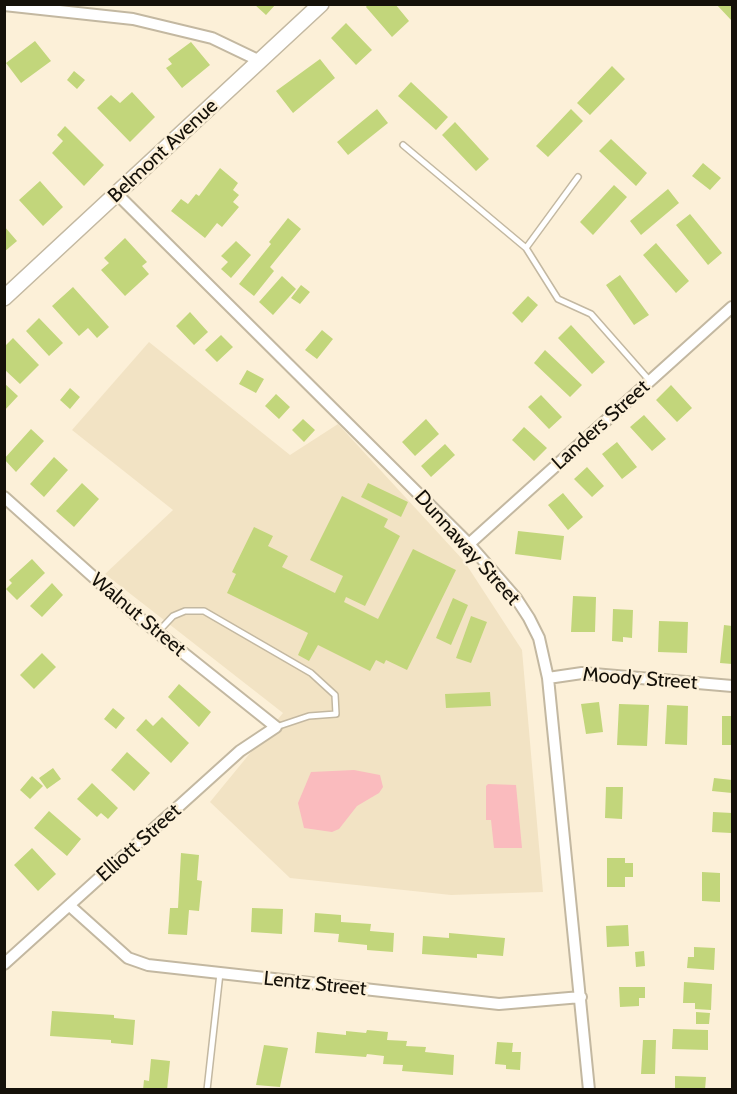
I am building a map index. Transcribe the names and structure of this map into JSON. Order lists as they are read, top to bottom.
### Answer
{
  "streets": {
    "main road": ["Belmont Avenue"],
    "street": [
      "Landers Street",
      "Dunnaway Street",
      "Walnut Street",
      "Moody Street",
      "Elliott Street",
      "Lentz Street"
    ]
  },
  "crossings": [
    ["Belmont Avenue", "Dunnaway Street"],
    ["Landers Street", "Dunnaway Street"],
    ["Dunnaway Street", "Moody Street"],
    ["Dunnaway Street", "Lentz Street"],
    ["Walnut Street", "Elliott Street"],
    ["Elliott Street", "Lentz Street"]
  ]
}
